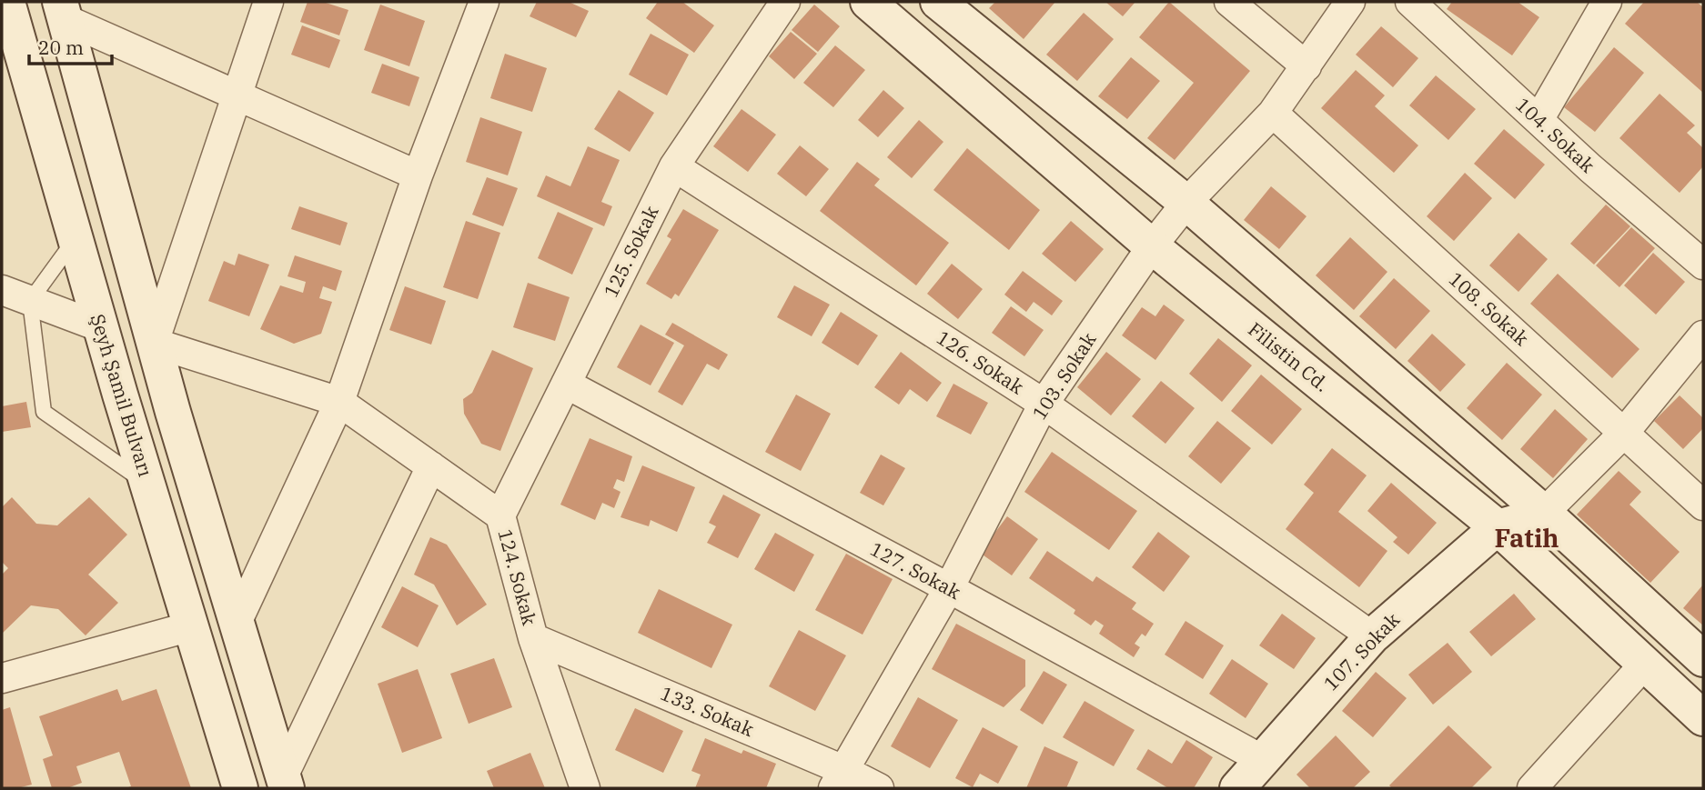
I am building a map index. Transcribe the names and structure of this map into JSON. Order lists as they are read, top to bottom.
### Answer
{
  "streets": {
    "main road": ["Filistin Cd.", "Şeyh Şamil Bulvarı", "107. Sokak"],
    "street": [
      "104. Sokak",
      "125. Sokak",
      "108. Sokak",
      "126. Sokak",
      "103. Sokak",
      "127. Sokak",
      "124. Sokak",
      "133. Sokak"
    ]
  },
  "crossings": [
    ["125. Sokak", "126. Sokak"],
    ["125. Sokak", "127. Sokak"],
    ["125. Sokak", "124. Sokak"],
    ["108. Sokak", "103. Sokak"],
    ["Filistin Cd.", "103. Sokak"],
    ["Filistin Cd.", "107. Sokak"],
    ["126. Sokak", "103. Sokak"],
    ["126. Sokak", "107. Sokak"],
    ["103. Sokak", "127. Sokak"],
    ["103. Sokak", "133. Sokak"],
    ["127. Sokak", "107. Sokak"],
    ["124. Sokak", "133. Sokak"]
  ],
  "districts": ["Fatih"],
  "scale_bar": "20 m"
}
